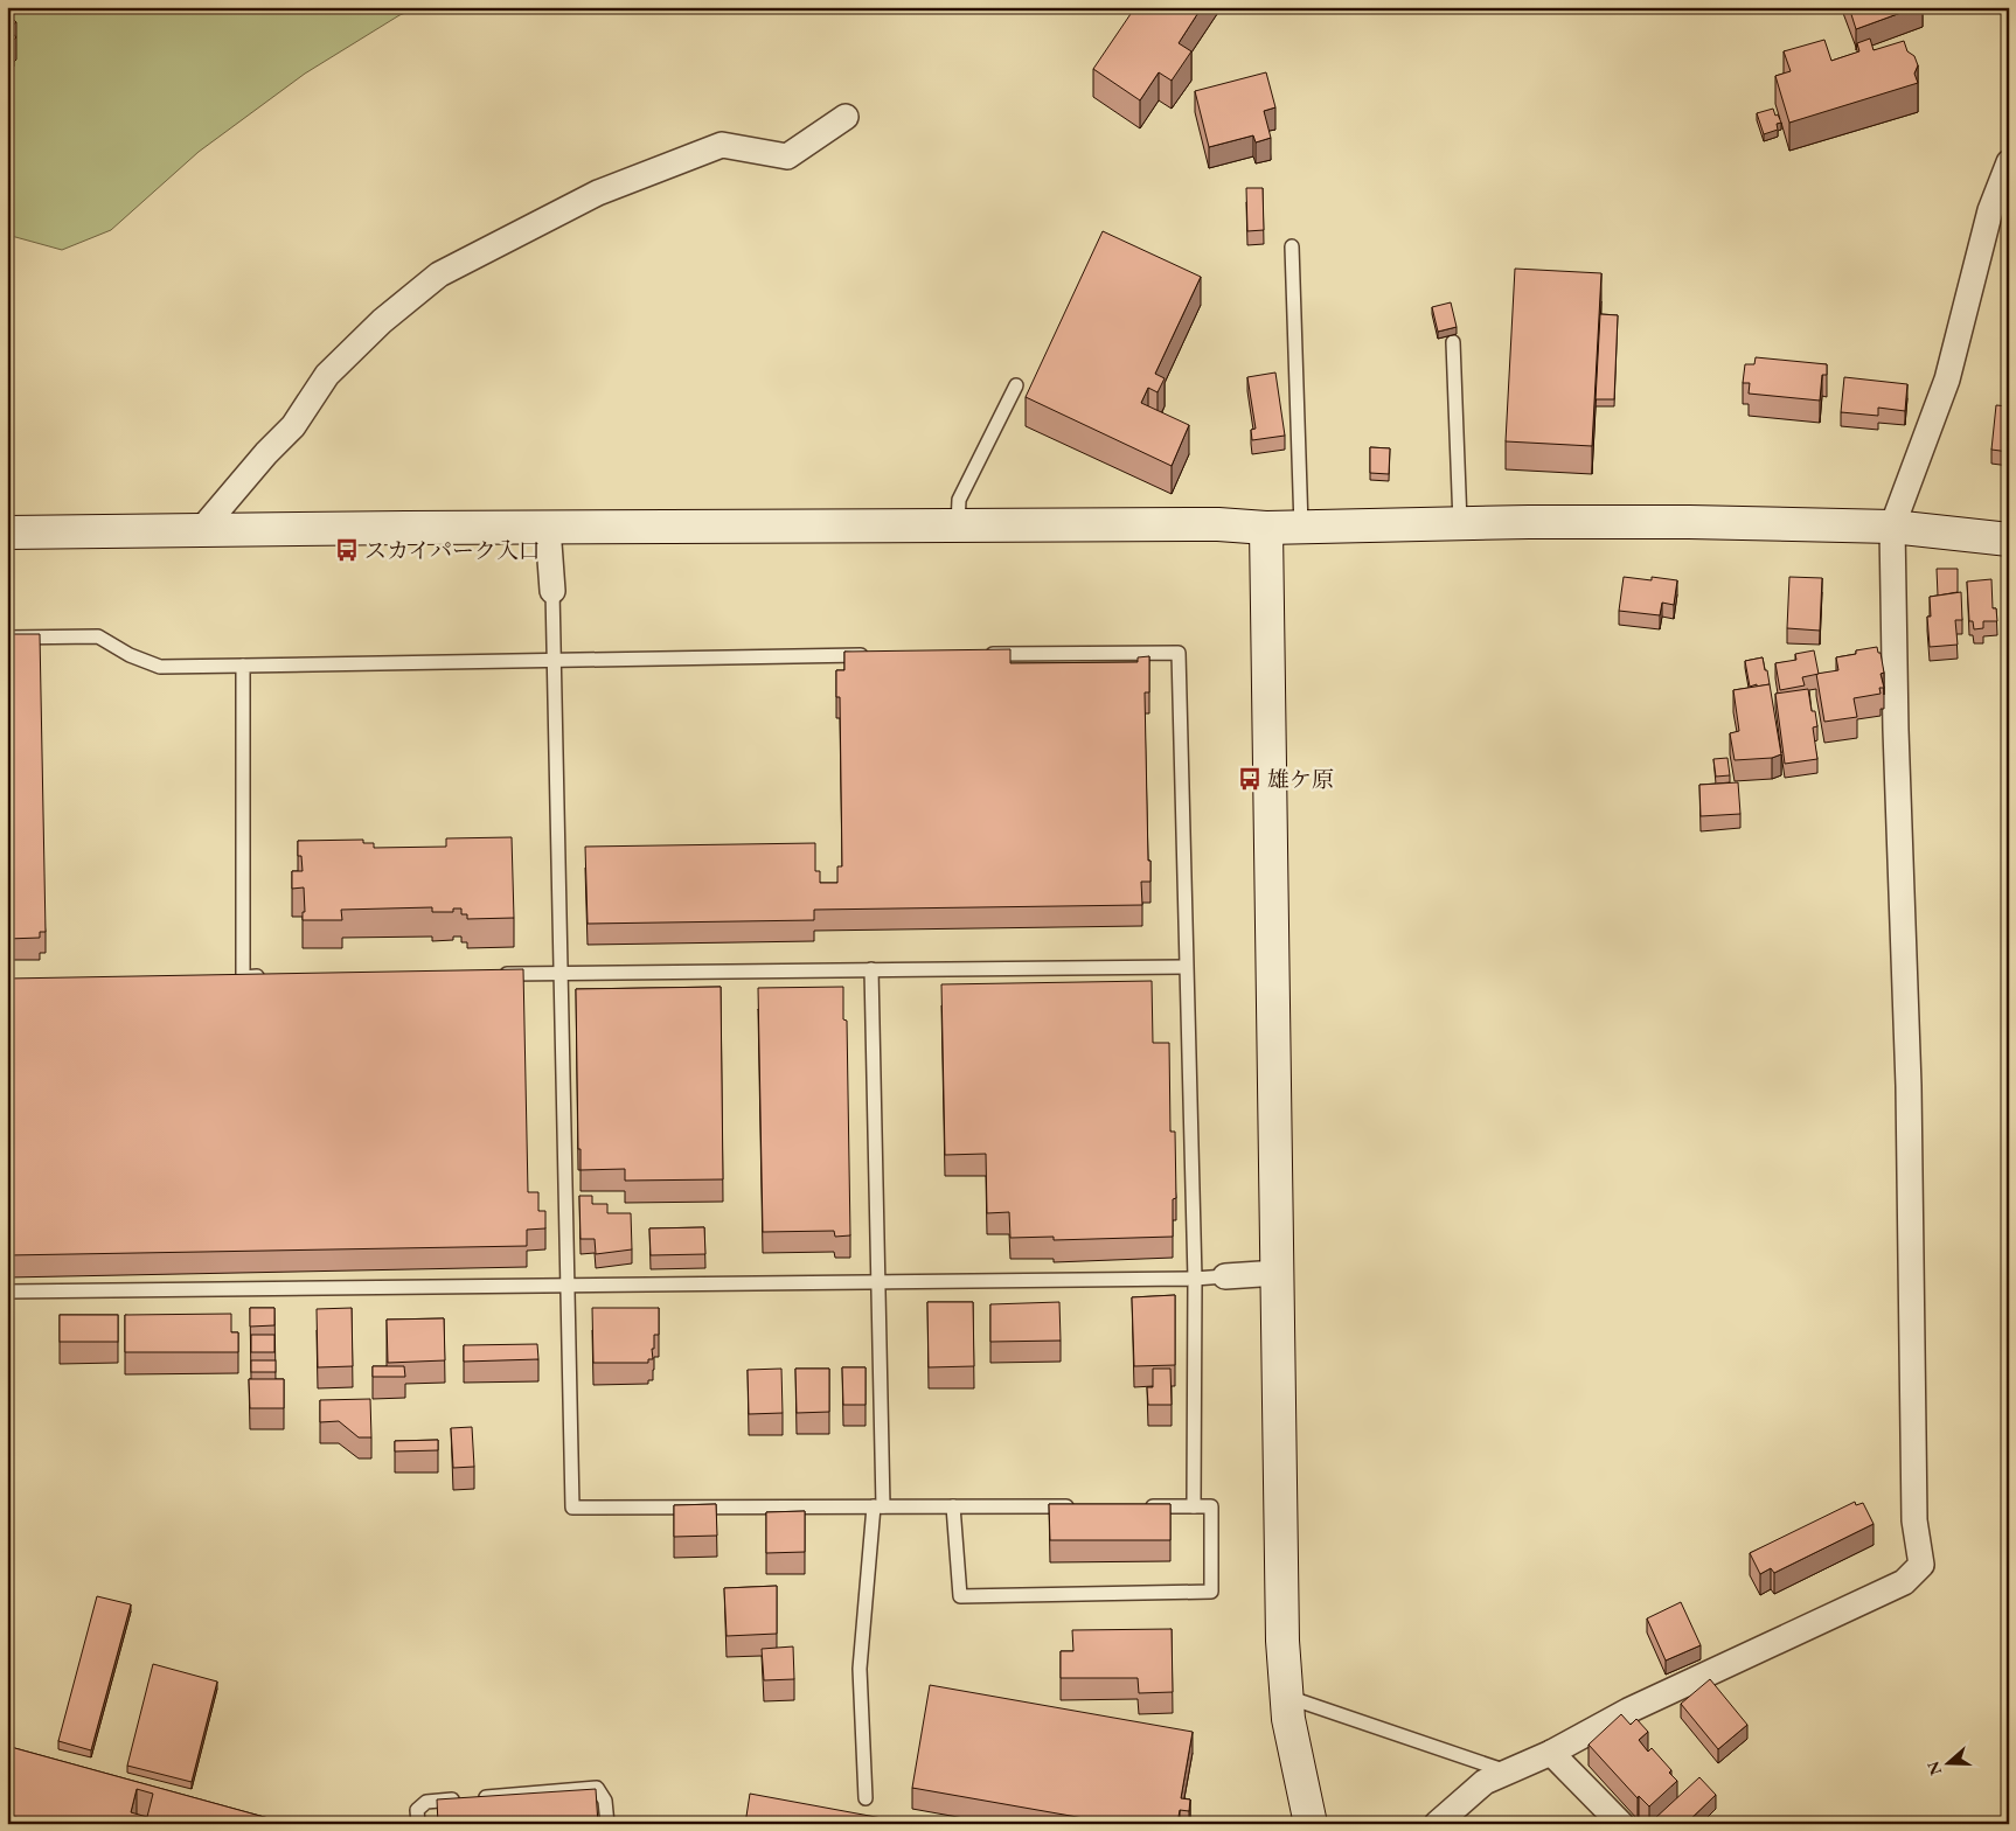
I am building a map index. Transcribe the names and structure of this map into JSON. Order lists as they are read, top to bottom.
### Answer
{
  "places": {
    "bus stop": ["スカイパーク入口", "雄ケ原"]
  },
  "north": "left"
}
